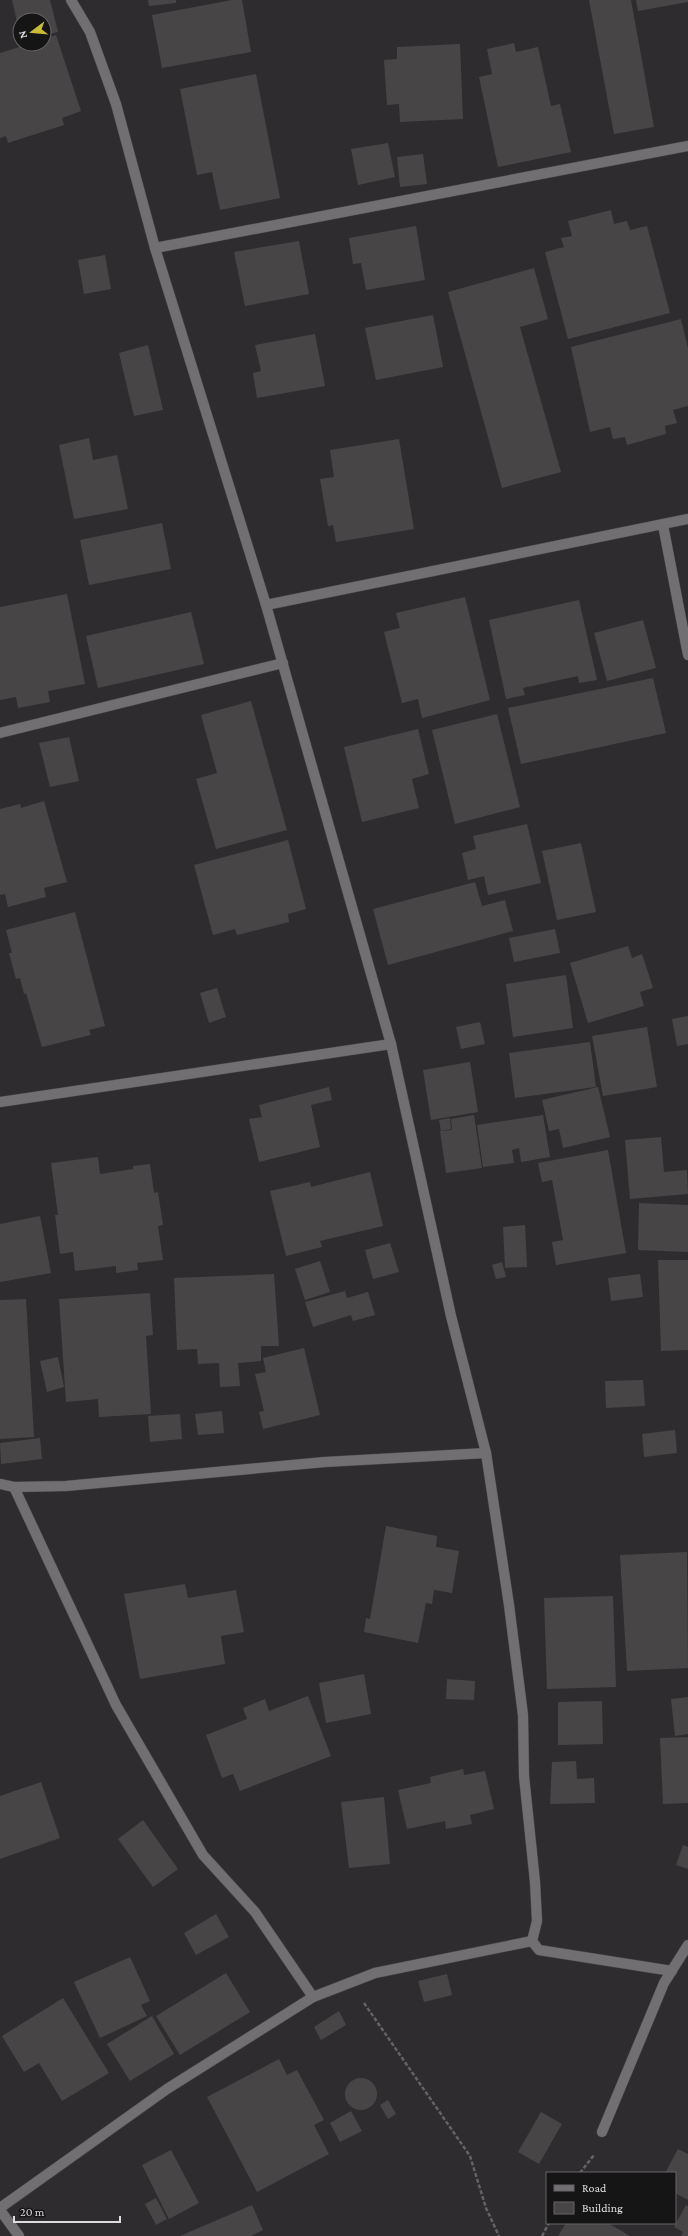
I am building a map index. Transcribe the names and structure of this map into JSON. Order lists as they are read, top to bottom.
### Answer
{
  "legend": ["Road", "Building"],
  "scale_bar": "20 m",
  "north": "left"
}
